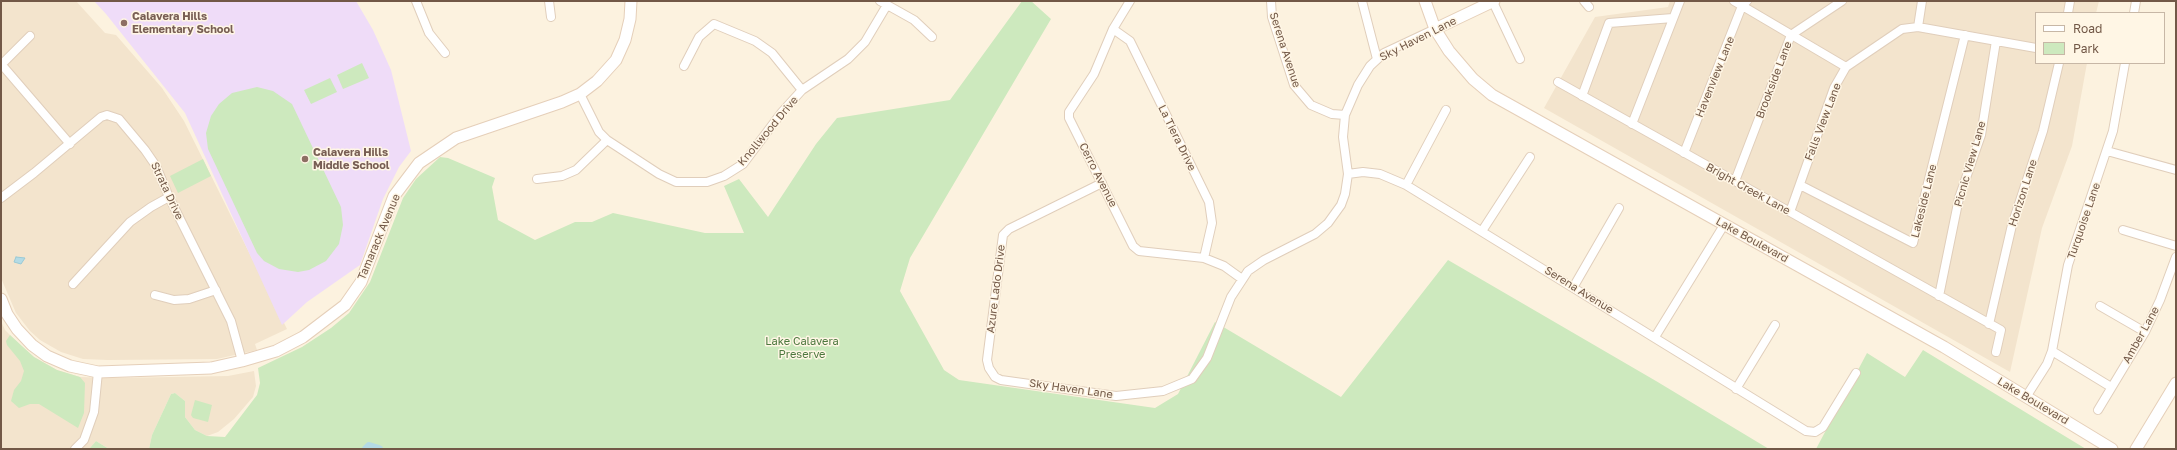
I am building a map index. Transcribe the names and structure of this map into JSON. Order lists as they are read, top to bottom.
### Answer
{
  "streets": {
    "main road": ["Sky Haven Lane", "Tamarack Avenue", "Lake Boulevard"],
    "street": [
      "Serena Avenue",
      "Havenview Lane",
      "Brookside Lane",
      "Falls View Lane",
      "Knollwood Drive",
      "La Tiera Drive",
      "Picnic View Lane",
      "Cerro Avenue",
      "Bright Creek Lane",
      "Strata Drive",
      "Horizon Lane",
      "Lakeside Lane",
      "Turquoise Lane",
      "Azure Lado Drive",
      "Amber Lane"
    ]
  },
  "crossings": [
    ["Sky Haven Lane", "Serena Avenue"],
    ["Sky Haven Lane", "Cerro Avenue"],
    ["Sky Haven Lane", "Lake Boulevard"],
    ["Sky Haven Lane", "Azure Lado Drive"],
    ["Havenview Lane", "Bright Creek Lane"],
    ["Brookside Lane", "Bright Creek Lane"],
    ["Falls View Lane", "Picnic View Lane"],
    ["Falls View Lane", "Bright Creek Lane"],
    ["Falls View Lane", "Lakeside Lane"],
    ["Knollwood Drive", "Tamarack Avenue"],
    ["La Tiera Drive", "Cerro Avenue"],
    ["Picnic View Lane", "Bright Creek Lane"],
    ["Cerro Avenue", "Azure Lado Drive"],
    ["Bright Creek Lane", "Horizon Lane"],
    ["Strata Drive", "Tamarack Avenue"],
    ["Turquoise Lane", "Lake Boulevard"]
  ],
  "parks": ["Lake Calavera Preserve"],
  "places": ["Calavera Hills Elementary School", "Calavera Hills Middle School"],
  "legend": ["Road", "Park"]
}
